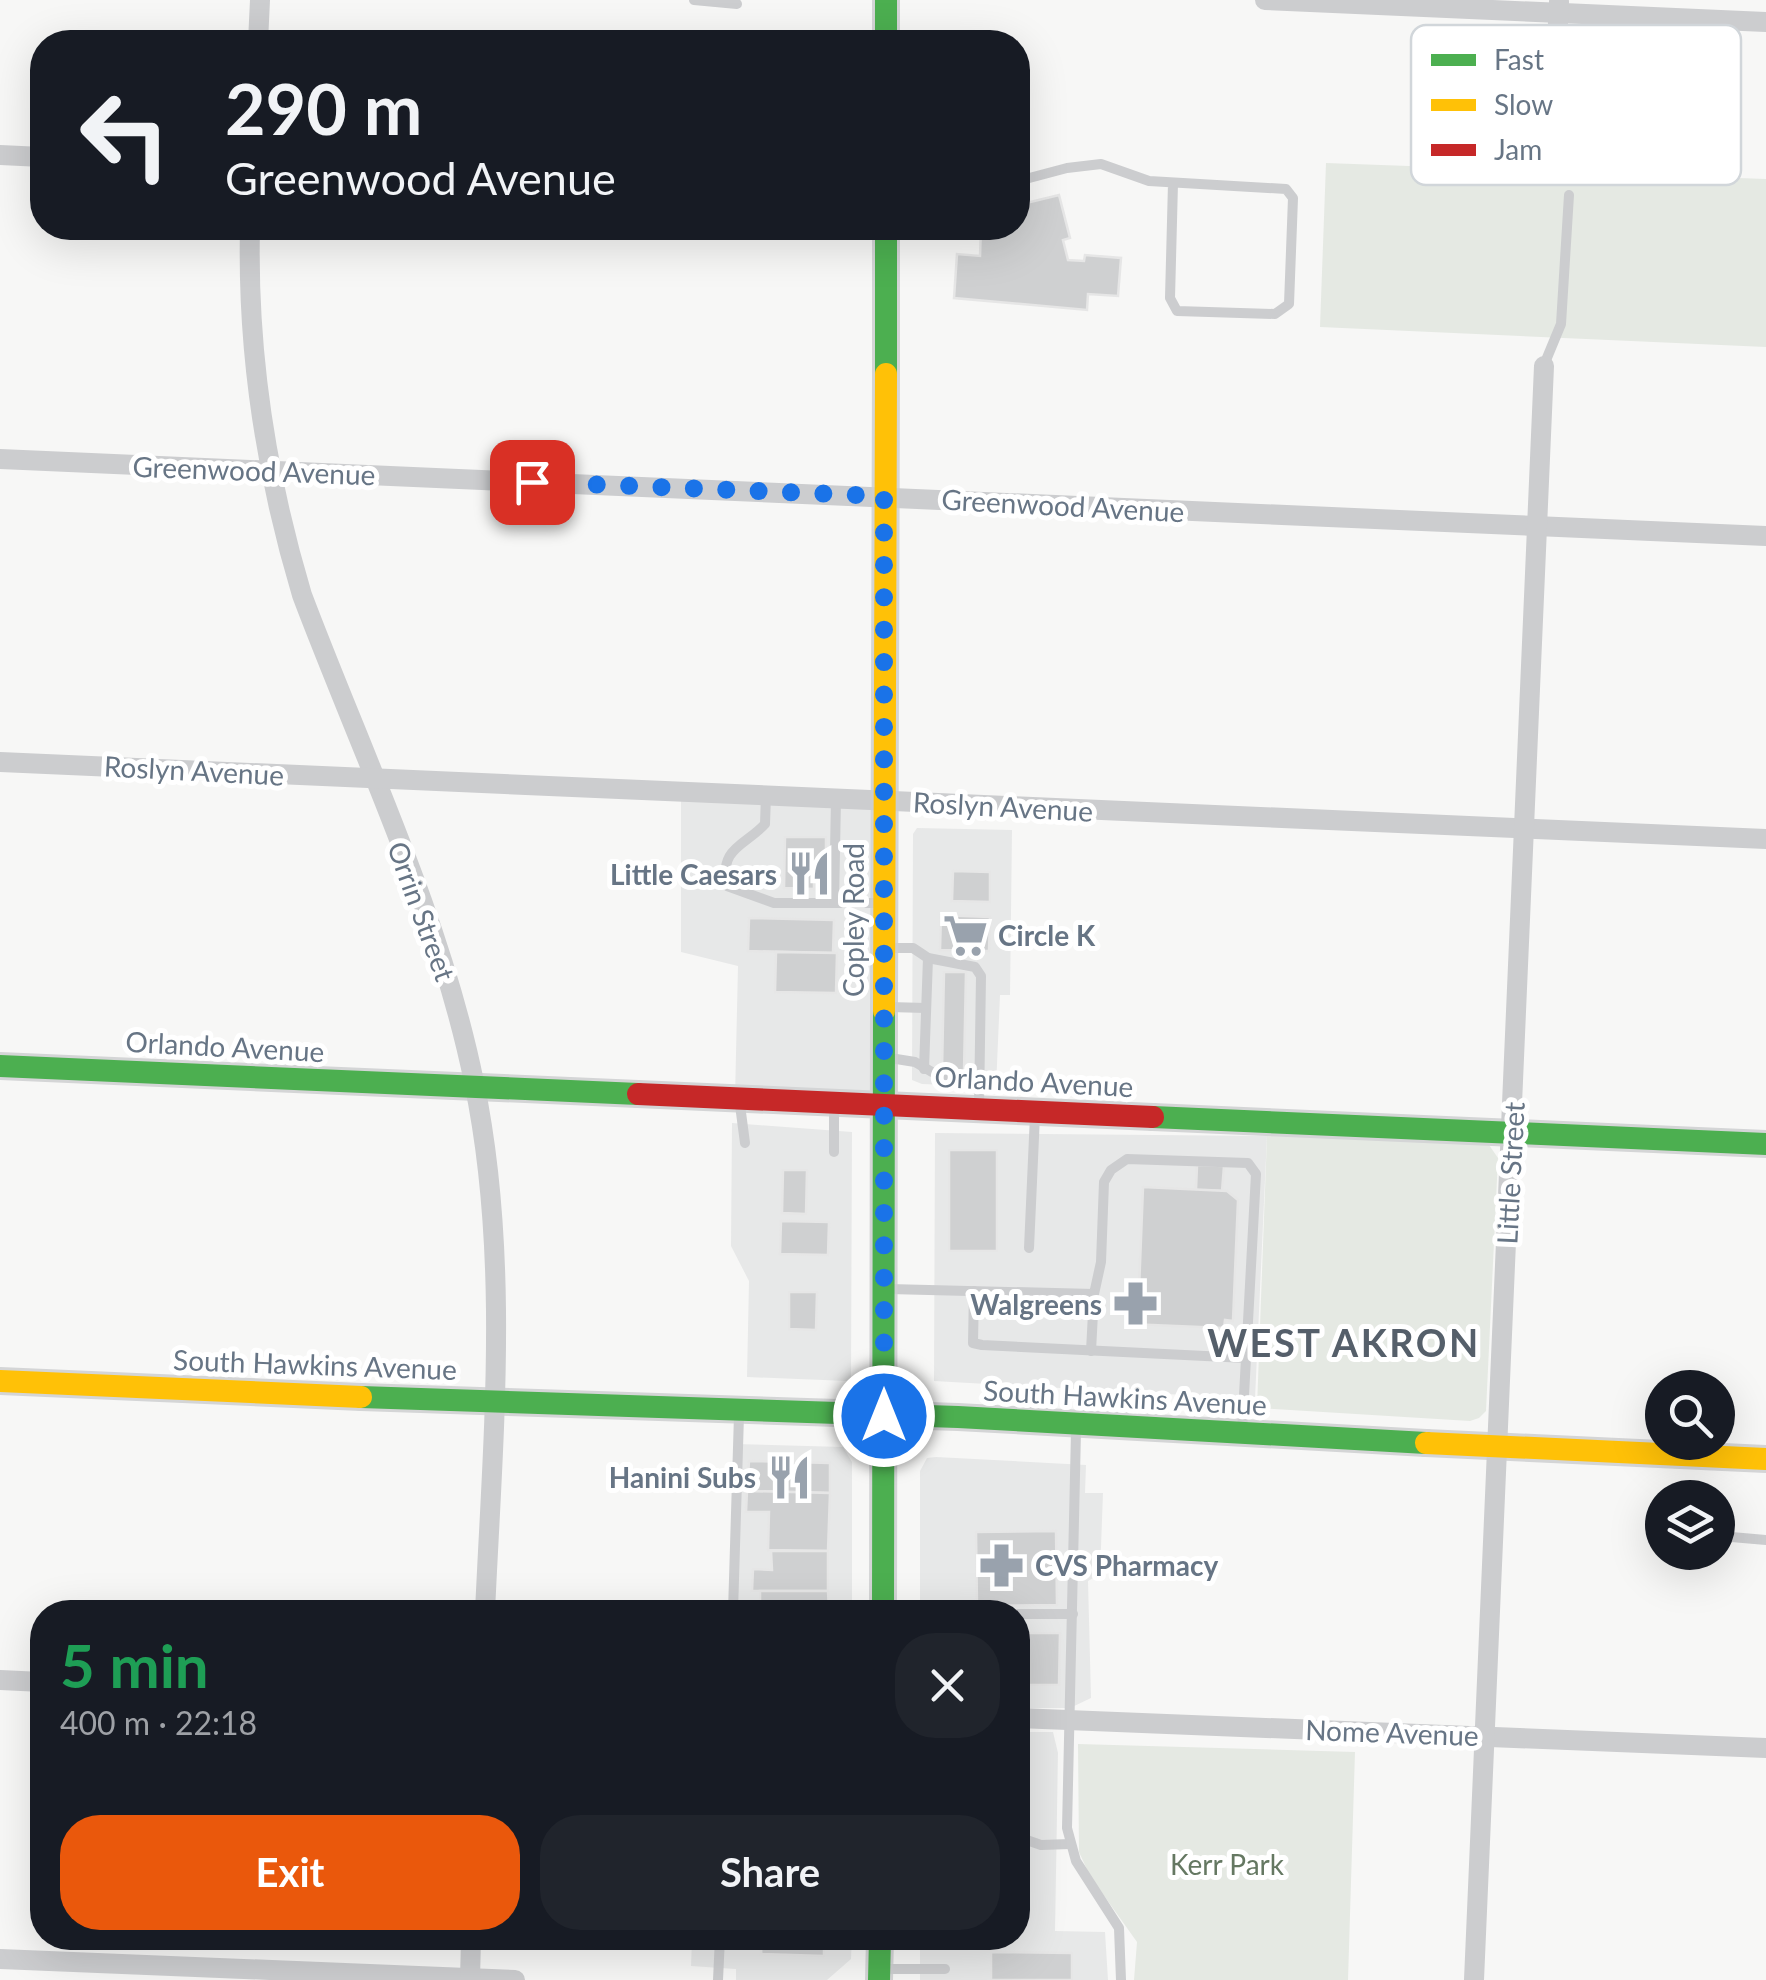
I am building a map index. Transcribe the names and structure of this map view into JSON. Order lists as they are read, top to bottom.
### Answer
{
  "streets": {
    "street": [
      "Greenwood Avenue",
      "Roslyn Avenue",
      "Orrin Street",
      "Copley Road",
      "Orlando Avenue",
      "Little Street",
      "South Hawkins Avenue",
      "Nome Avenue"
    ]
  },
  "crossings": [
    ["Greenwood Avenue", "Orrin Street"],
    ["Greenwood Avenue", "Copley Road"],
    ["Greenwood Avenue", "Little Street"],
    ["Roslyn Avenue", "Orrin Street"],
    ["Roslyn Avenue", "Copley Road"],
    ["Roslyn Avenue", "Little Street"],
    ["Orrin Street", "Orlando Avenue"],
    ["Orrin Street", "South Hawkins Avenue"],
    ["Copley Road", "Orlando Avenue"],
    ["Copley Road", "South Hawkins Avenue"],
    ["Orlando Avenue", "Little Street"],
    ["Little Street", "South Hawkins Avenue"],
    ["Little Street", "Nome Avenue"]
  ],
  "districts": ["WEST AKRON"],
  "parks": ["Kerr Park"],
  "places": {
    "restaurant": ["Little Caesars", "Hanini Subs"],
    "supermarket": ["Circle K"],
    "pharmacy": ["Walgreens", "CVS Pharmacy"]
  },
  "legend": ["Fast", "Slow", "Jam"],
  "page": {
    "turn": ["290 m", "Greenwood Avenue"],
    "heading": ["5 min", "400 m · 22:18"],
    "buttons": ["Exit", "Share"]
  }
}
